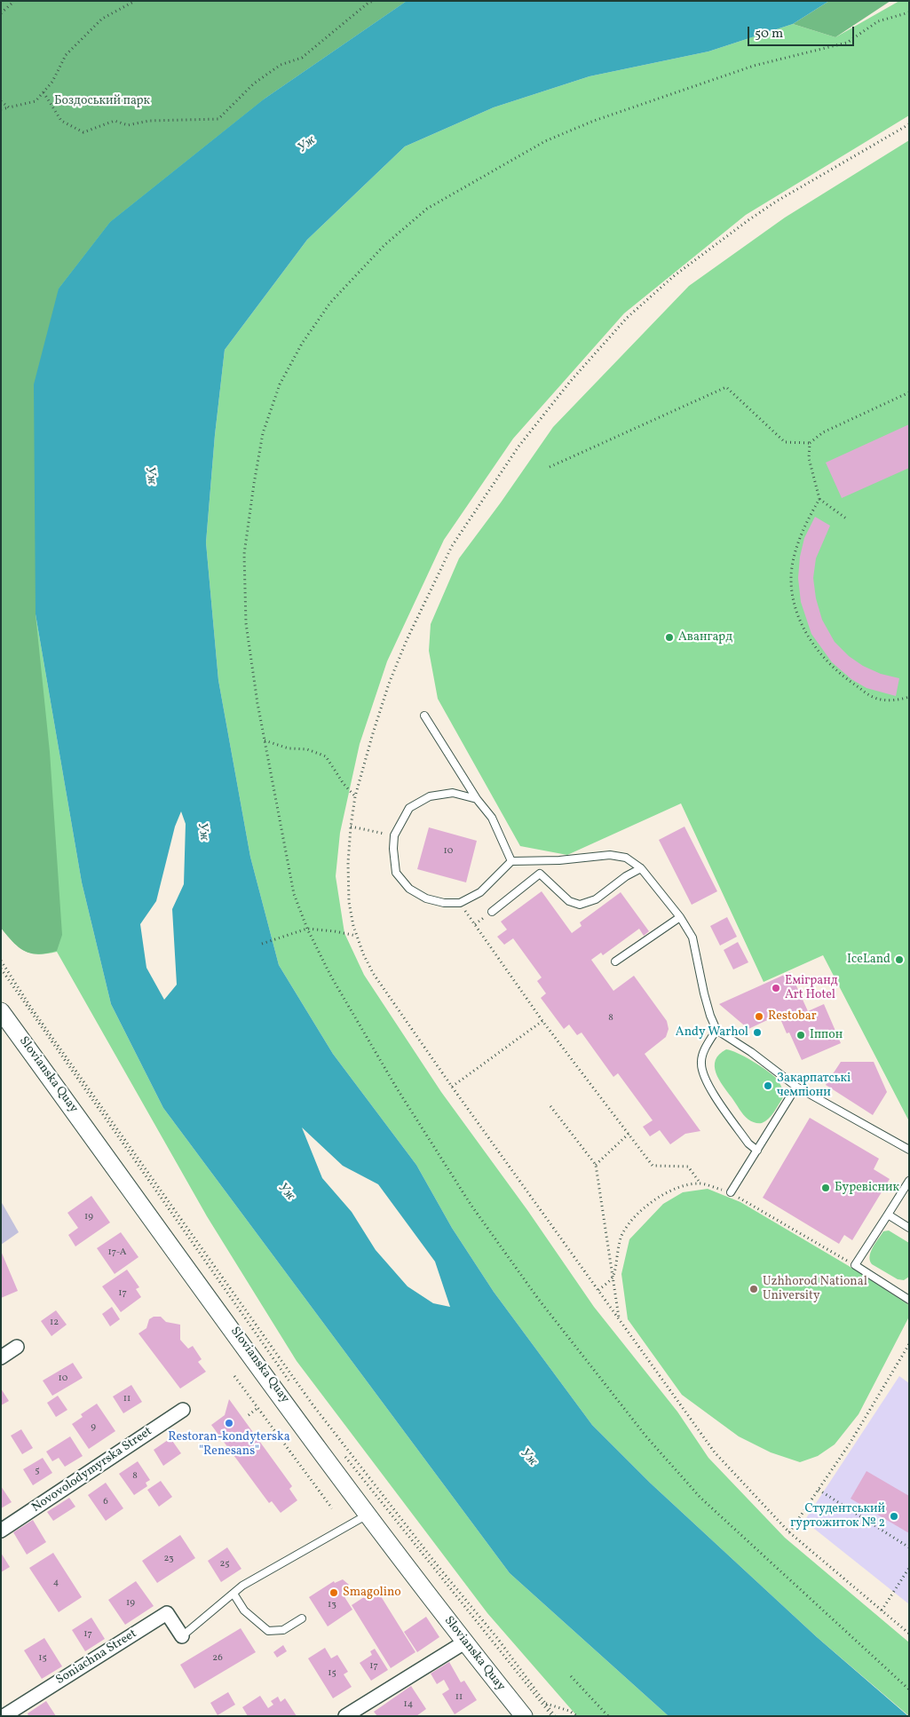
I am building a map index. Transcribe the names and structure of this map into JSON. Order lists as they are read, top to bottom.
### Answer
{
  "streets": {
    "street": ["Slovianska Quay", "Novovolodymyrska Street", "Soniachna Street"]
  },
  "water": ["Уж"],
  "parks": ["Боздоський парк"],
  "places": [
    "Авангард",
    "IceLand",
    "Емігранд Art Hotel",
    "Restobar",
    "Andy Warhol",
    "Іппон",
    "Закарпатські чемпіони",
    "Буревісник",
    "Uzhhorod National University",
    "Restoran-kondyterska \"Renesans\"",
    "Студентський гуртожиток № 2",
    "Smagolino"
  ],
  "house_numbers": [
    "10",
    "8",
    "19",
    "17-А",
    "17",
    "12",
    "10",
    "11",
    "9",
    "5",
    "8",
    "6",
    "23",
    "25",
    "4",
    "19",
    "13",
    "17",
    "15",
    "26",
    "17",
    "15",
    "11",
    "14"
  ],
  "scale_bar": "50 m"
}
